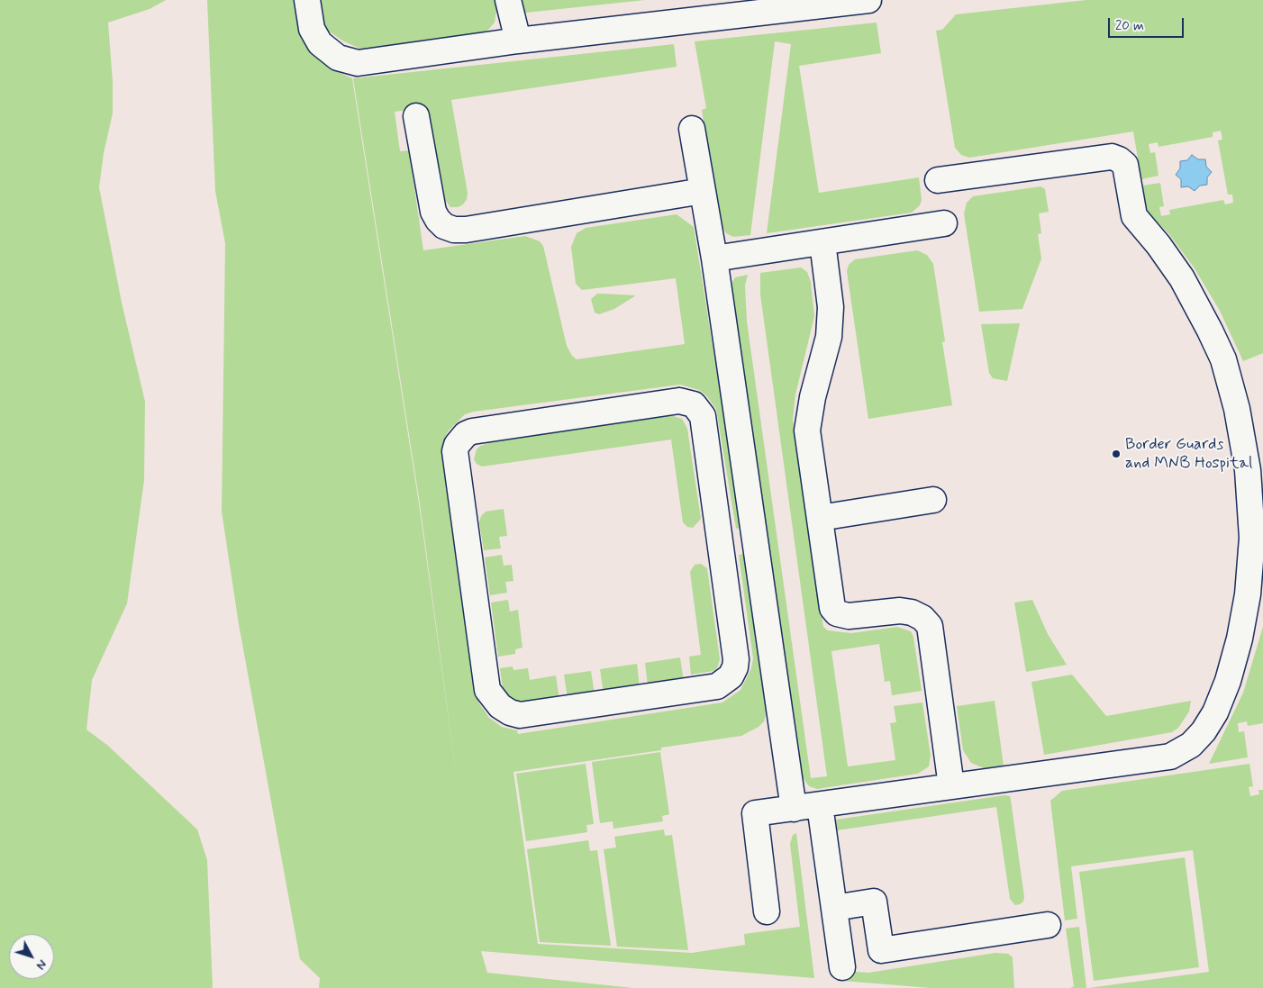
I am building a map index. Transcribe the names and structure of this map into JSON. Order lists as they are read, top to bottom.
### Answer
{
  "places": ["Border Guards and MNB Hospital"],
  "scale_bar": "20 m",
  "north": "bottom right"
}
